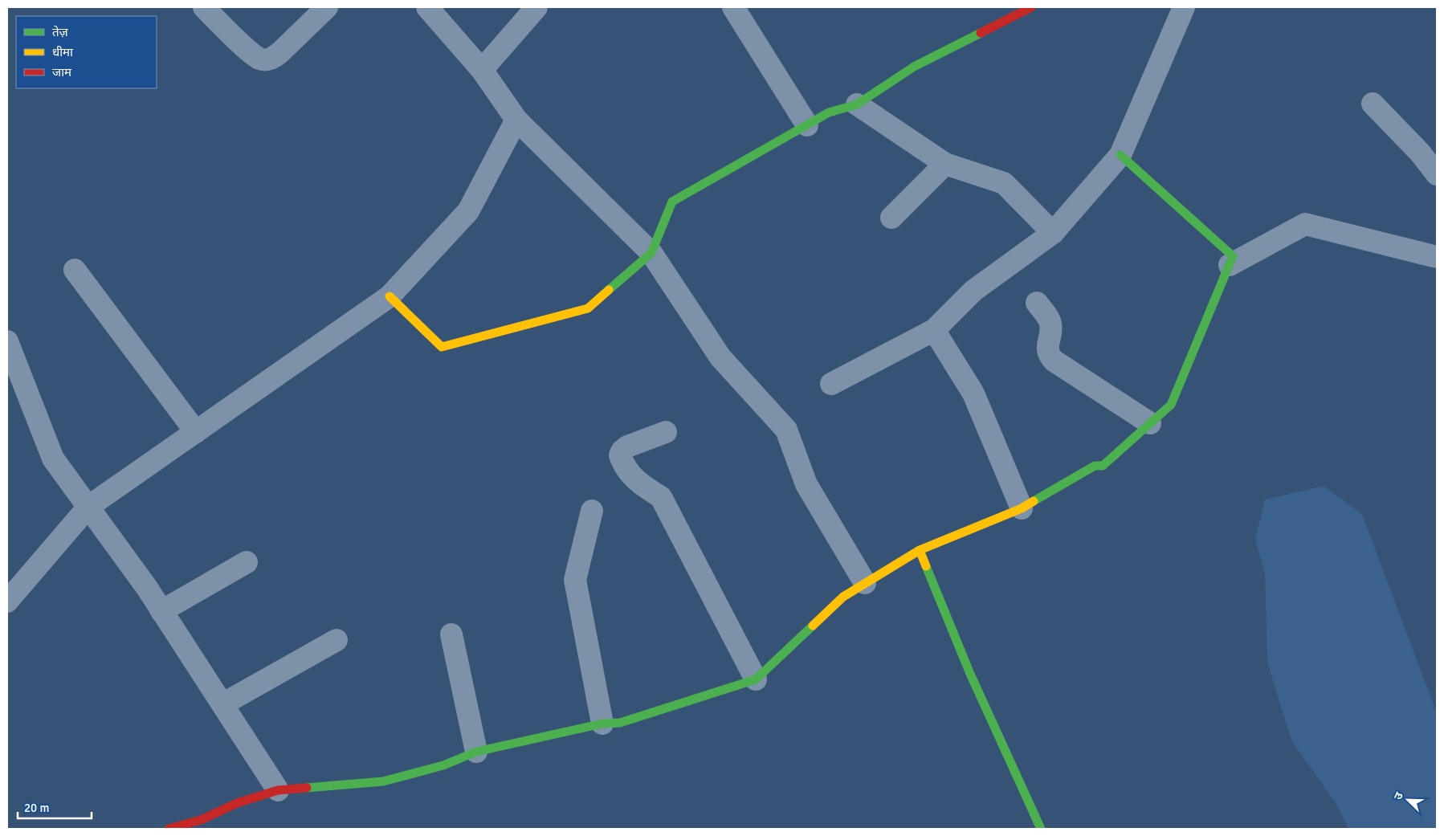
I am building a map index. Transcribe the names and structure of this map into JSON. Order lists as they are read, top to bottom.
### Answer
{
  "legend": ["तेज़", "धीमा", "जाम"],
  "scale_bar": "20 m",
  "north": "top left"
}
